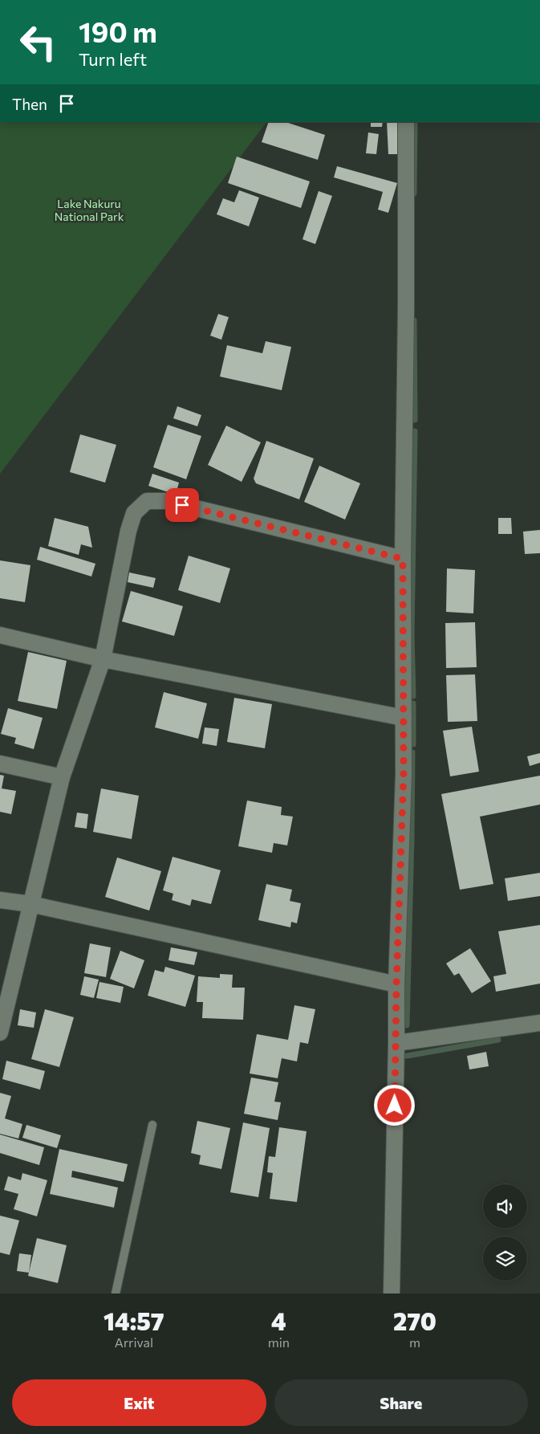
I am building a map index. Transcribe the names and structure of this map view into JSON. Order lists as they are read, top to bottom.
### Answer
{
  "parks": ["Lake Nakuru National Park"],
  "page": {
    "turn": ["190 m", "Turn left"],
    "then": "Then",
    "eta": [
      "14:57",
      "Arrival",
      "4",
      "min",
      "270",
      "m"
    ],
    "buttons": ["Exit", "Share"]
  }
}
